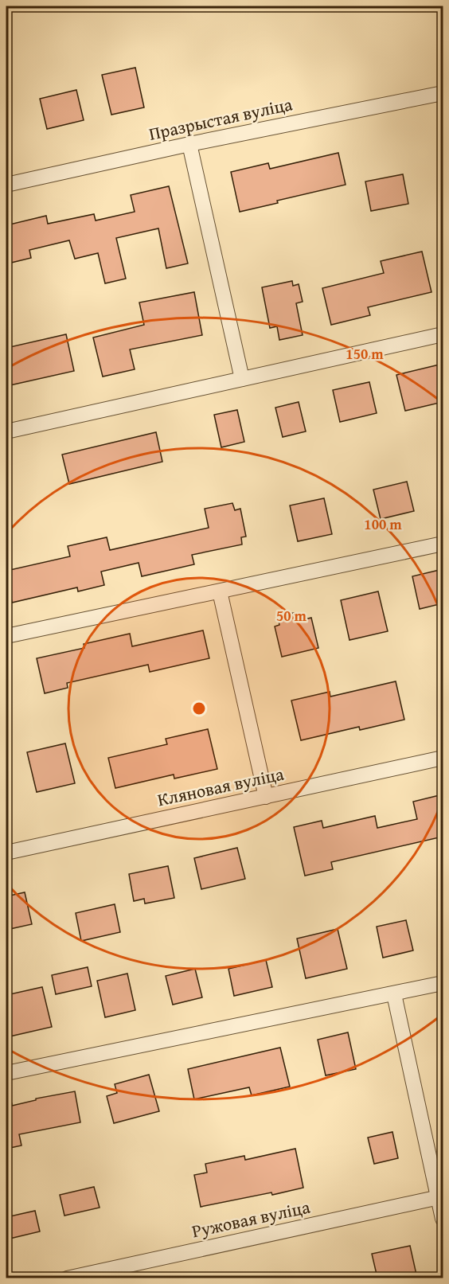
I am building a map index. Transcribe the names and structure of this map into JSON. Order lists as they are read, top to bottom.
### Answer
{
  "streets": {
    "street": ["Празрыстая вуліца", "Кляновая вуліца", "Ружовая вуліца"]
  },
  "rings": ["150 m", "100 m", "50 m"]
}
